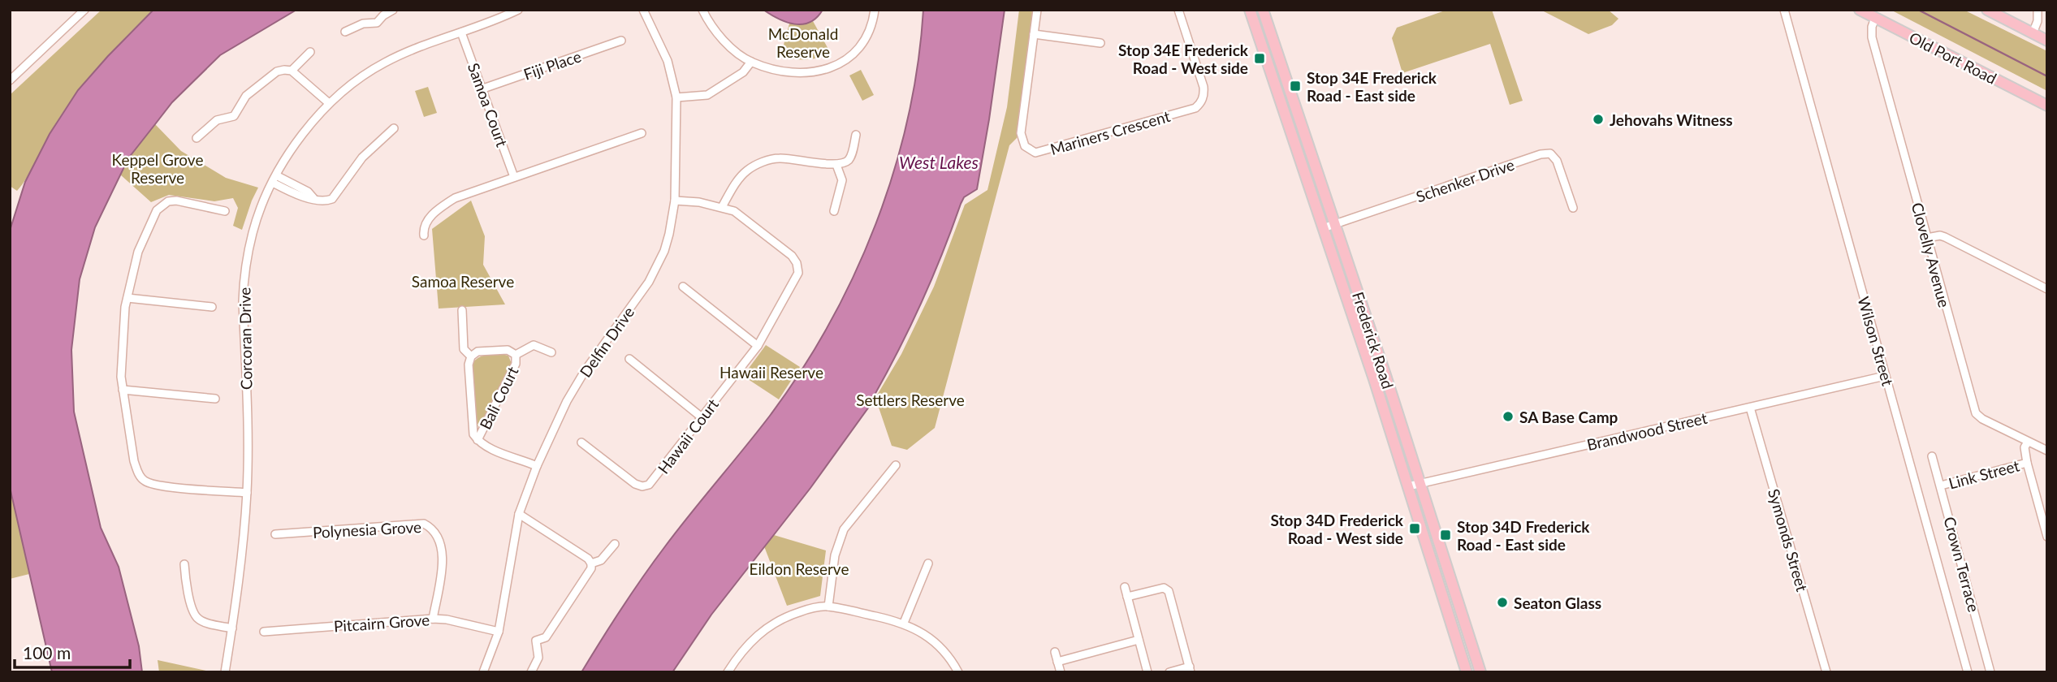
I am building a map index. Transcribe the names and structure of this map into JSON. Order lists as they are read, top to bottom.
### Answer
{
  "streets": {
    "main road": ["Old Port Road", "Frederick Road"],
    "street": [
      "Fiji Place",
      "Samoa Court",
      "Mariners Crescent",
      "Schenker Drive",
      "Clovelly Avenue",
      "Corcoran Drive",
      "Wilson Street",
      "Delfin Drive",
      "Bali Court",
      "Brandwood Street",
      "Hawaii Court",
      "Link Street",
      "Polynesia Grove",
      "Symonds Street",
      "Crown Terrace",
      "Pitcairn Grove"
    ]
  },
  "crossings": [
    ["Old Port Road", "Clovelly Avenue"],
    ["Fiji Place", "Samoa Court"],
    ["Samoa Court", "Corcoran Drive"],
    ["Schenker Drive", "Frederick Road"],
    ["Frederick Road", "Brandwood Street"],
    ["Wilson Street", "Brandwood Street"],
    ["Delfin Drive", "Bali Court"],
    ["Delfin Drive", "Hawaii Court"],
    ["Delfin Drive", "Pitcairn Grove"],
    ["Brandwood Street", "Symonds Street"],
    ["Link Street", "Crown Terrace"],
    ["Polynesia Grove", "Pitcairn Grove"]
  ],
  "water": ["West Lakes"],
  "parks": [
    "McDonald Reserve",
    "Keppel Grove Reserve",
    "Samoa Reserve",
    "Hawaii Reserve",
    "Settlers Reserve",
    "Eildon Reserve"
  ],
  "places": {
    "transit": [
      "Stop 34E Frederick Road - West side",
      "Stop 34E Frederick Road - East side",
      "Stop 34D Frederick Road - West side",
      "Stop 34D Frederick Road - East side"
    ],
    "other": ["Jehovahs Witness", "SA Base Camp", "Seaton Glass"]
  },
  "scale_bar": "100 m"
}
